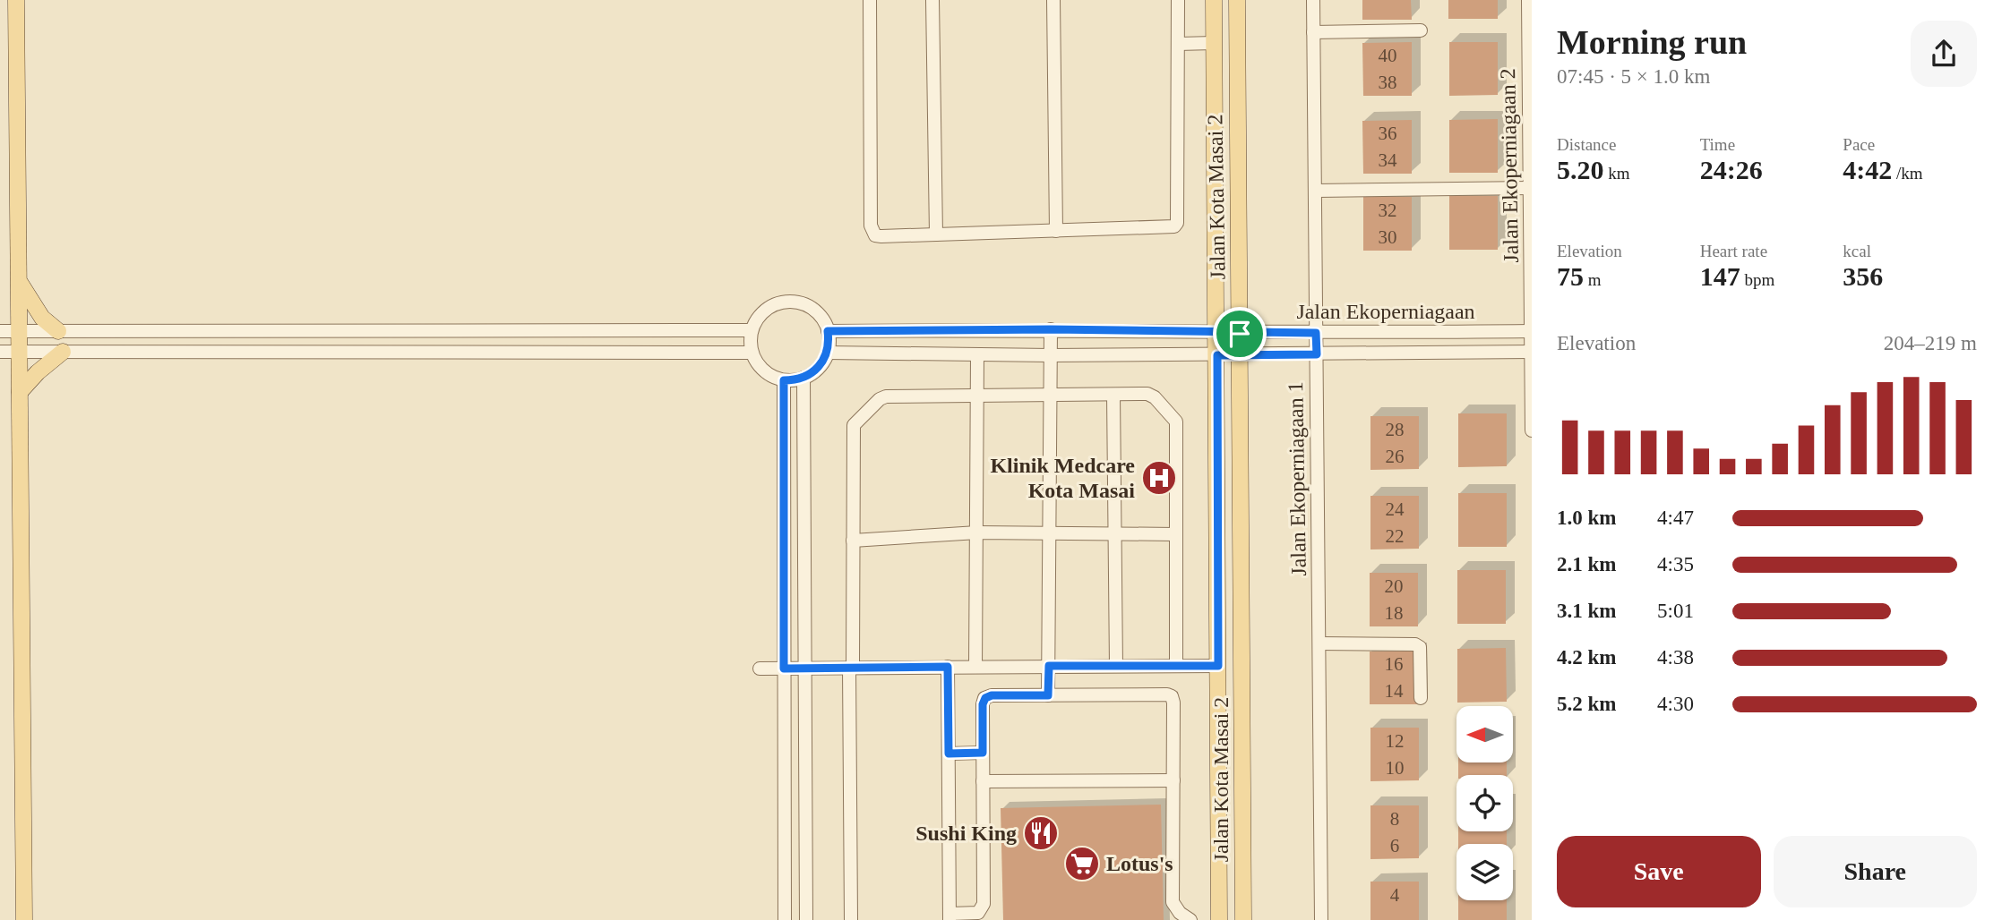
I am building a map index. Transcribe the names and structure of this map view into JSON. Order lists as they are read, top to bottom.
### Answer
{
  "streets": {
    "main road": ["Jalan Kota Masai 2"],
    "street": ["Jalan Ekoperniagaan 2", "Jalan Ekoperniagaan", "Jalan Ekoperniagaan 1"]
  },
  "crossings": [
    ["Jalan Ekoperniagaan 2", "Jalan Ekoperniagaan"],
    ["Jalan Kota Masai 2", "Jalan Ekoperniagaan"],
    ["Jalan Ekoperniagaan", "Jalan Ekoperniagaan 1"]
  ],
  "places": {
    "hospital": ["Klinik Medcare Kota Masai"],
    "restaurant": ["Sushi King"],
    "supermarket": ["Lotus's"]
  },
  "house_numbers": [
    "40",
    "38",
    "36",
    "34",
    "32",
    "30",
    "28",
    "26",
    "24",
    "22",
    "20",
    "18",
    "16",
    "14",
    "12",
    "10",
    "8",
    "6",
    "4"
  ],
  "north": "left",
  "page": {
    "heading": ["Morning run", "07:45 · 5 × 1.0 km"],
    "stats": [
      ["Distance", "5.20 km"],
      ["Time", "24:26"],
      ["Pace", "4:42 /km"],
      ["Elevation", "75 m"],
      ["Heart rate", "147 bpm"],
      ["kcal", "356"]
    ],
    "chart": ["Elevation", "204–219 m"],
    "list": [
      {
        "name": "1.0 km",
        "note": "4:47"
      },
      {
        "name": "2.1 km",
        "note": "4:35"
      },
      {
        "name": "3.1 km",
        "note": "5:01"
      },
      {
        "name": "4.2 km",
        "note": "4:38"
      },
      {
        "name": "5.2 km",
        "note": "4:30"
      }
    ],
    "buttons": ["Save", "Share"]
  }
}
